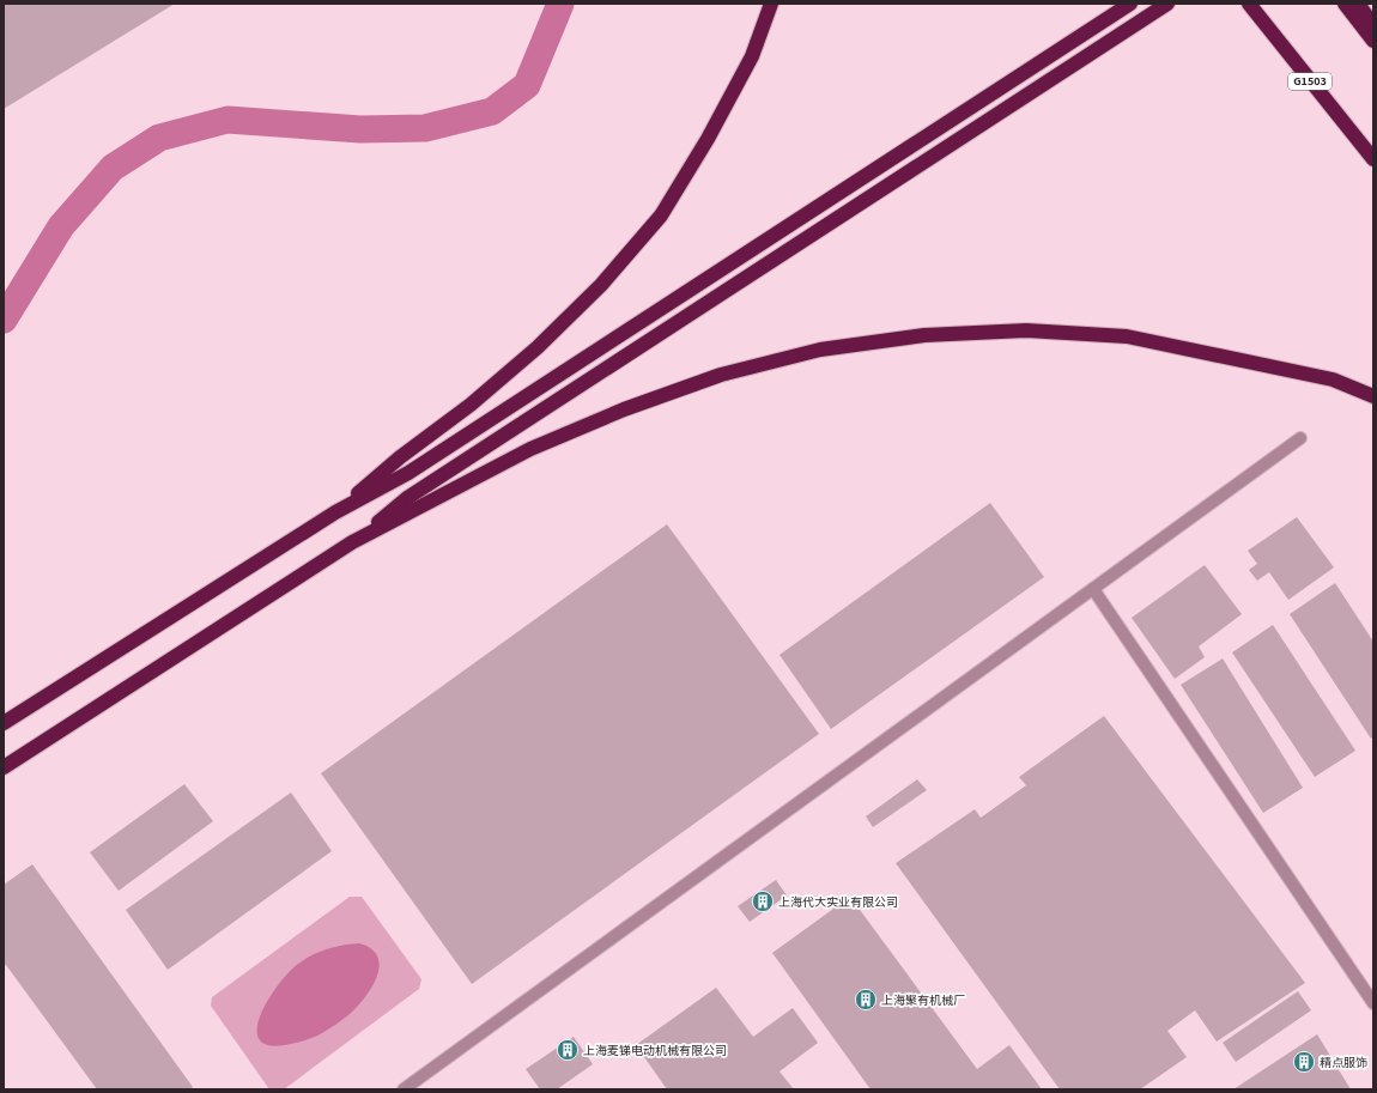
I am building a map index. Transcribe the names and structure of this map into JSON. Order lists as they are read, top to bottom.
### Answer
{
  "streets": {
    "highway": ["G1503"]
  },
  "places": {
    "building": [
      "上海代大实业有限公司",
      "上海聚有机械厂",
      "上海麦锑电动机械有限公司",
      "精点服饰"
    ]
  }
}
